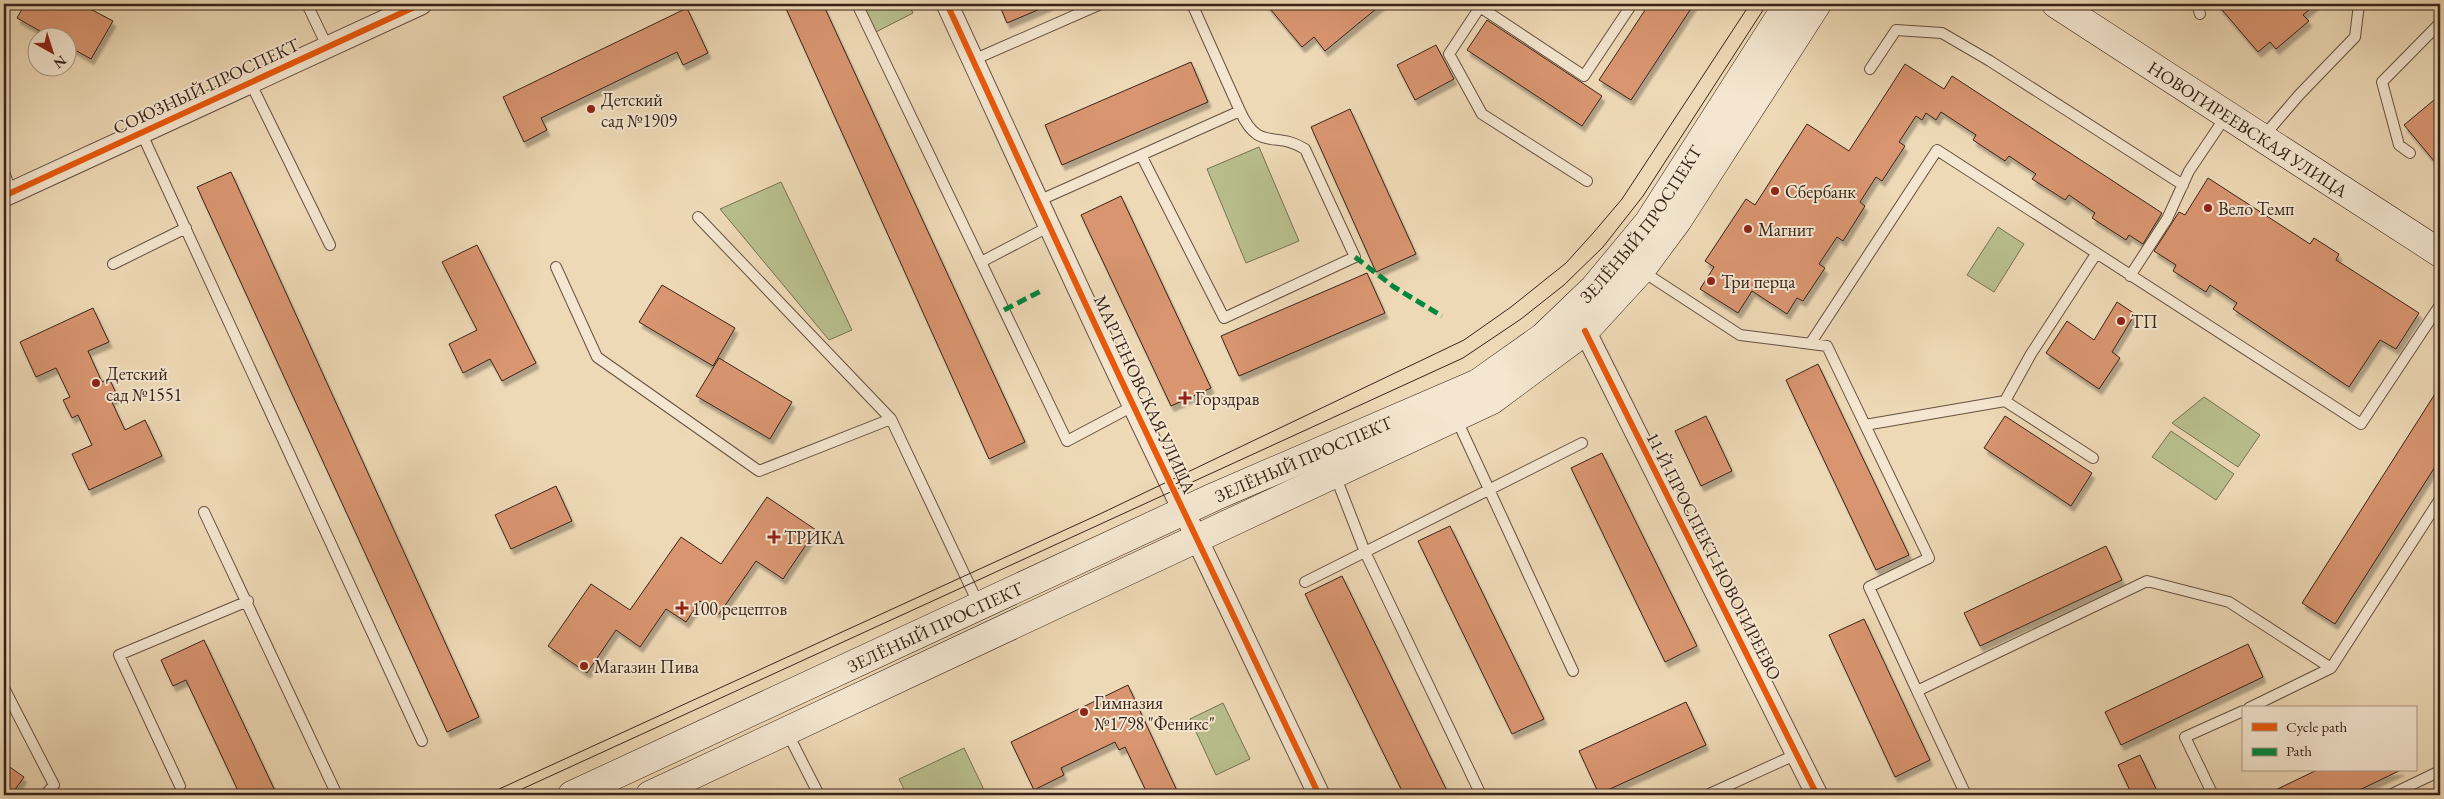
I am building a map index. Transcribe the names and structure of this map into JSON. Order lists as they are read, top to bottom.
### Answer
{
  "streets": {
    "main road": ["НОВОГИРЕЕВСКАЯ УЛИЦА", "ЗЕЛЁНЫЙ ПРОСПЕКТ"],
    "street": ["СОЮЗНЫЙ ПРОСПЕКТ", "МАРТЕНОВСКАЯ УЛИЦА", "11-Й ПРОСПЕКТ НОВОГИРЕЕВО"]
  },
  "crossings": [
    ["ЗЕЛЁНЫЙ ПРОСПЕКТ", "МАРТЕНОВСКАЯ УЛИЦА"],
    ["ЗЕЛЁНЫЙ ПРОСПЕКТ", "11-Й ПРОСПЕКТ НОВОГИРЕЕВО"]
  ],
  "places": {
    "other": [
      "Детский сад №1909",
      "Сбербанк",
      "Вело Темп",
      "Магнит",
      "Три перца",
      "ТП",
      "Детский сад №1551",
      "Магазин Пива",
      "Гимназия №1798 \"Феникс\""
    ],
    "health": ["Горздрав", "ТРИКА", "100 рецептов"]
  },
  "legend": ["Cycle path", "Path"],
  "north": "bottom right"
}
